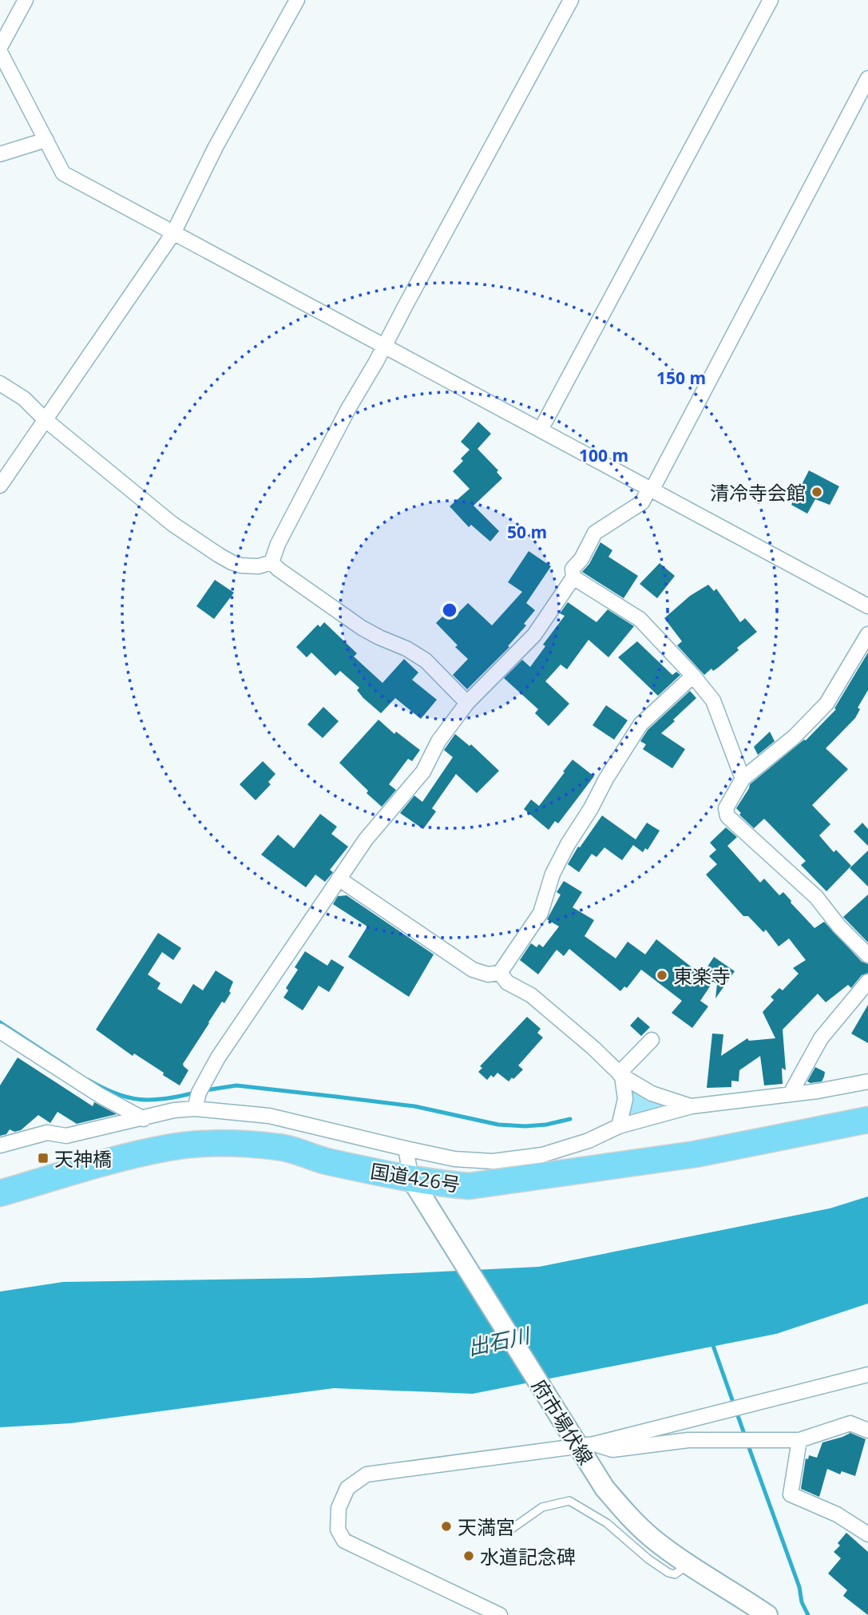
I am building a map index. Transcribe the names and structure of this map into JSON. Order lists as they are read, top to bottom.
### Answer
{
  "streets": {
    "highway": ["国道426号"],
    "main road": ["府市場伏線"]
  },
  "crossings": [
    ["国道426号", "府市場伏線"]
  ],
  "water": ["出石川"],
  "places": {
    "other": [
      "清冷寺会館",
      "東楽寺",
      "天満宮",
      "水道記念碑"
    ],
    "transit": ["天神橋"]
  },
  "rings": ["150 m", "100 m", "50 m"]
}
